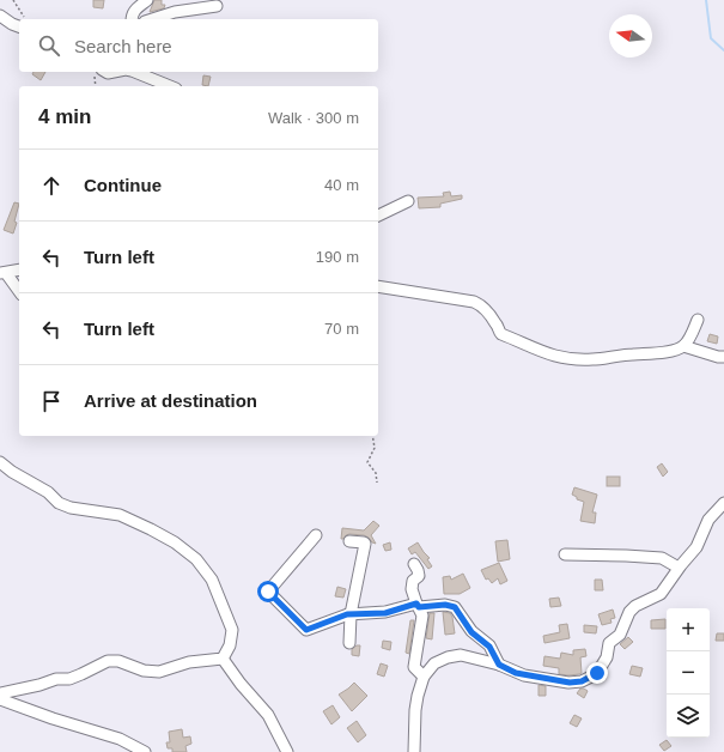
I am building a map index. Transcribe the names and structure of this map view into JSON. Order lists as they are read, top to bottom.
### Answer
{
  "north": "left",
  "page": {
    "search": "Search here",
    "heading": ["4 min", "Walk · 300 m"],
    "list": [
      ["Continue", "40 m"],
      ["Turn left", "190 m"],
      ["Turn left", "70 m"],
      "Arrive at destination"
    ],
    "map_buttons": ["+", "−"]
  }
}
